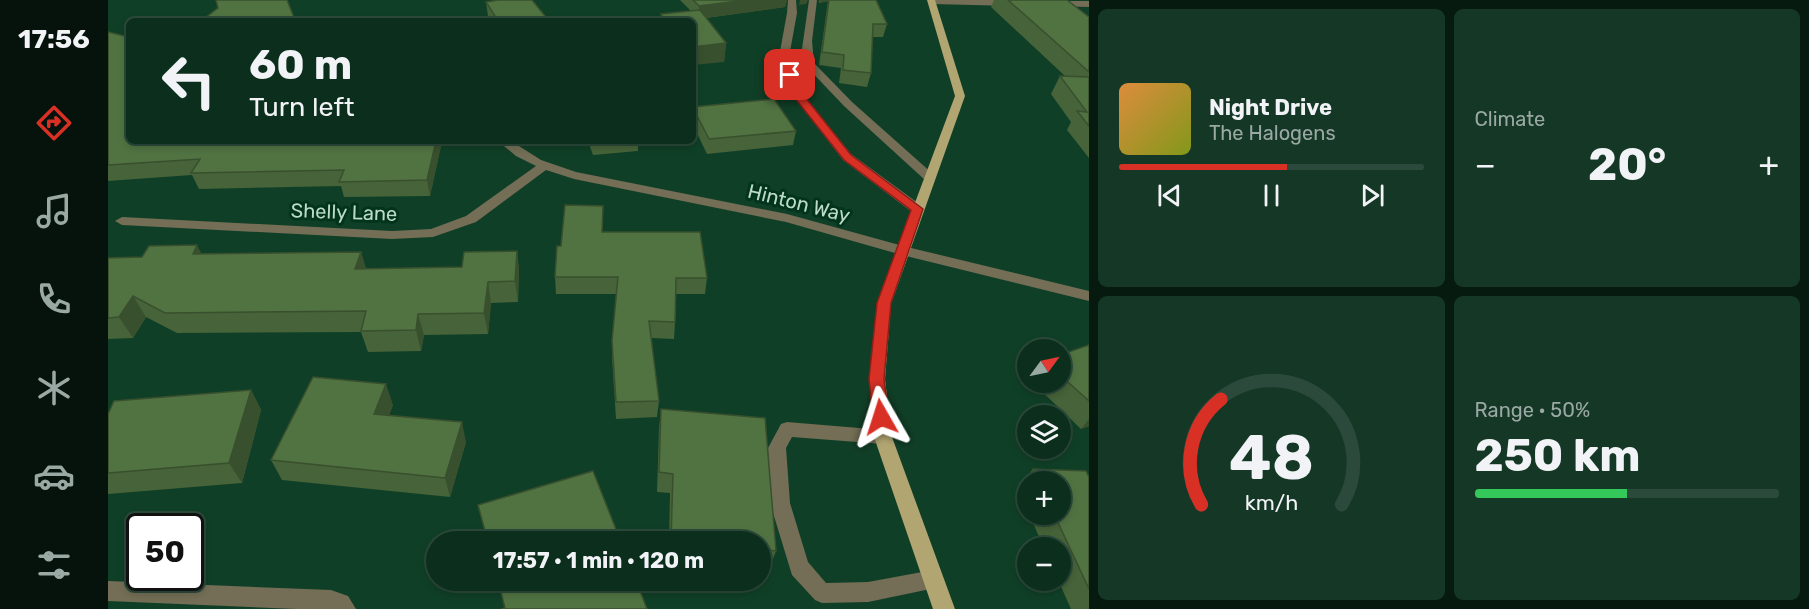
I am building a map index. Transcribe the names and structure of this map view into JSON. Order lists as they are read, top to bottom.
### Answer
{
  "streets": {
    "street": ["Hinton Way", "Shelly Lane"]
  },
  "crossings": [
    ["Hinton Way", "Shelly Lane"]
  ],
  "north": "top right",
  "page": {
    "tabs": "17:56",
    "tile": [
      "Climate",
      ["Range · 50%", "250 km"]
    ],
    "turn": ["60 m", "Turn left"],
    "song": ["Night Drive", "The Halogens"],
    "heat": ["−", "20°", "+"],
    "map_buttons": ["+", "−"],
    "limit": "50",
    "trip": "17:57 · 1 min · 120 m",
    "gauge": ["48", "km/h"]
  }
}
